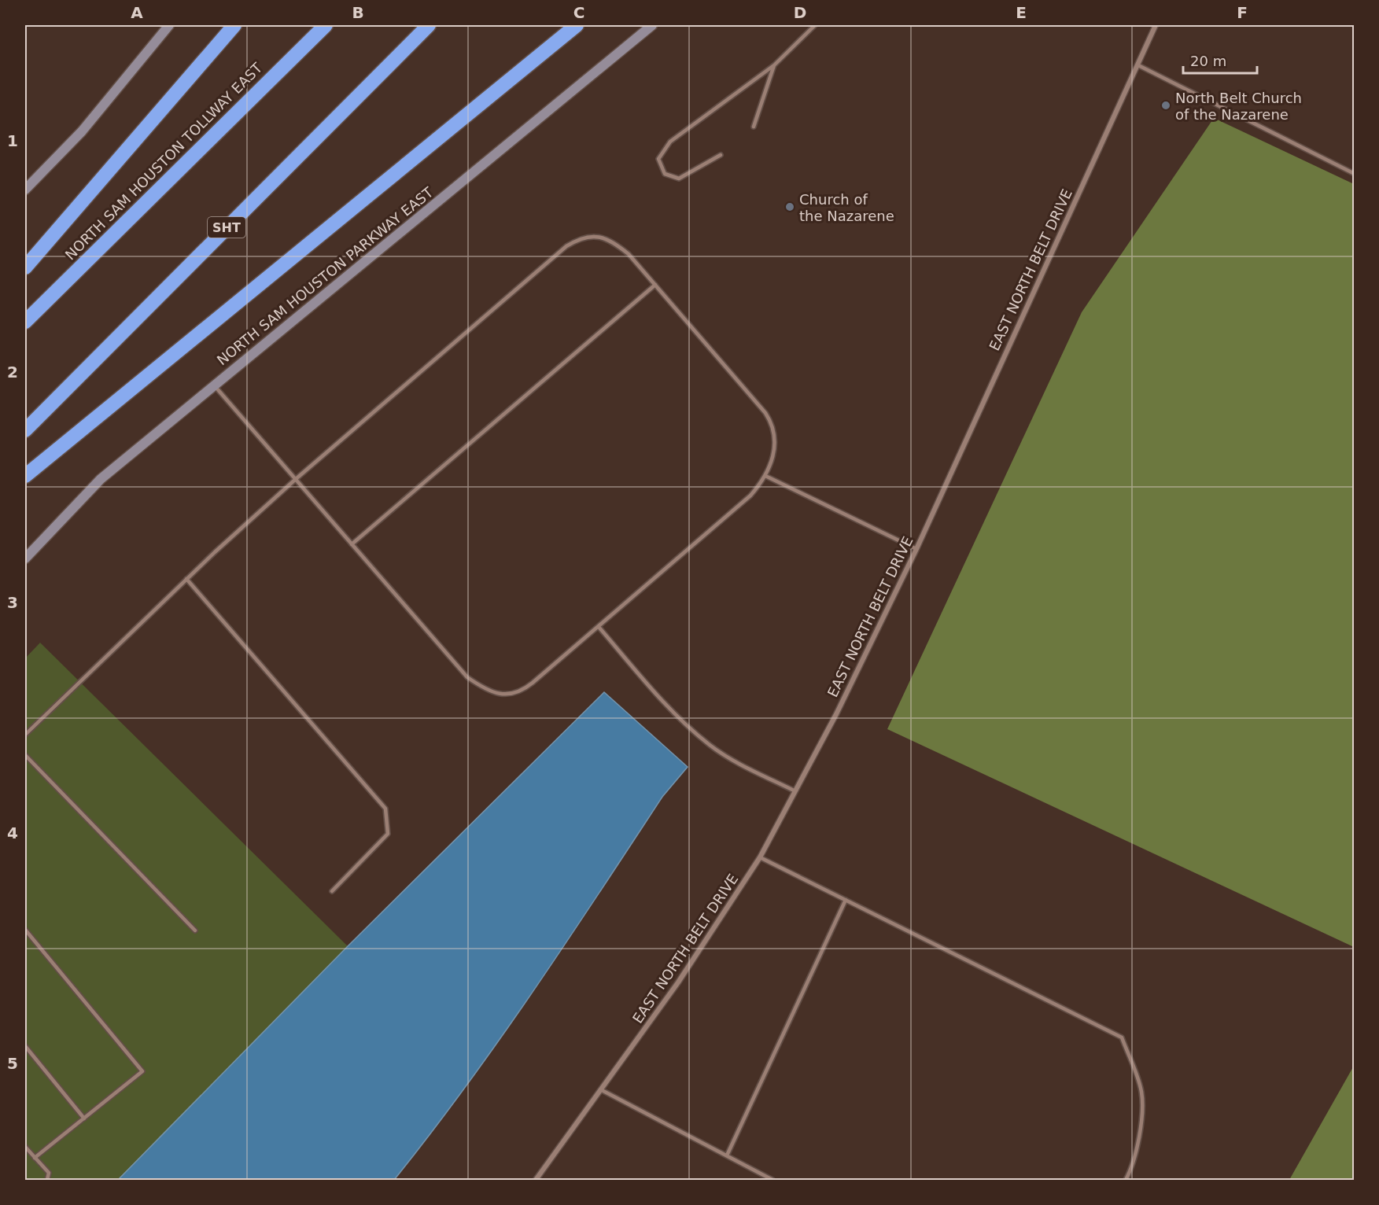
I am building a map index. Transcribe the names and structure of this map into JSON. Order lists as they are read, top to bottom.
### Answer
{
  "streets": {
    "highway": ["NORTH SAM HOUSTON TOLLWAY EAST", "SHT"],
    "main road": ["NORTH SAM HOUSTON PARKWAY EAST"],
    "street": ["EAST NORTH BELT DRIVE"]
  },
  "places": ["North Belt Church of the Nazarene", "Church of the Nazarene"],
  "scale_bar": "20 m",
  "grid": {
    "columns": [
      "A",
      "B",
      "C",
      "D",
      "E",
      "F"
    ],
    "rows": [
      "1",
      "2",
      "3",
      "4",
      "5"
    ]
  }
}
